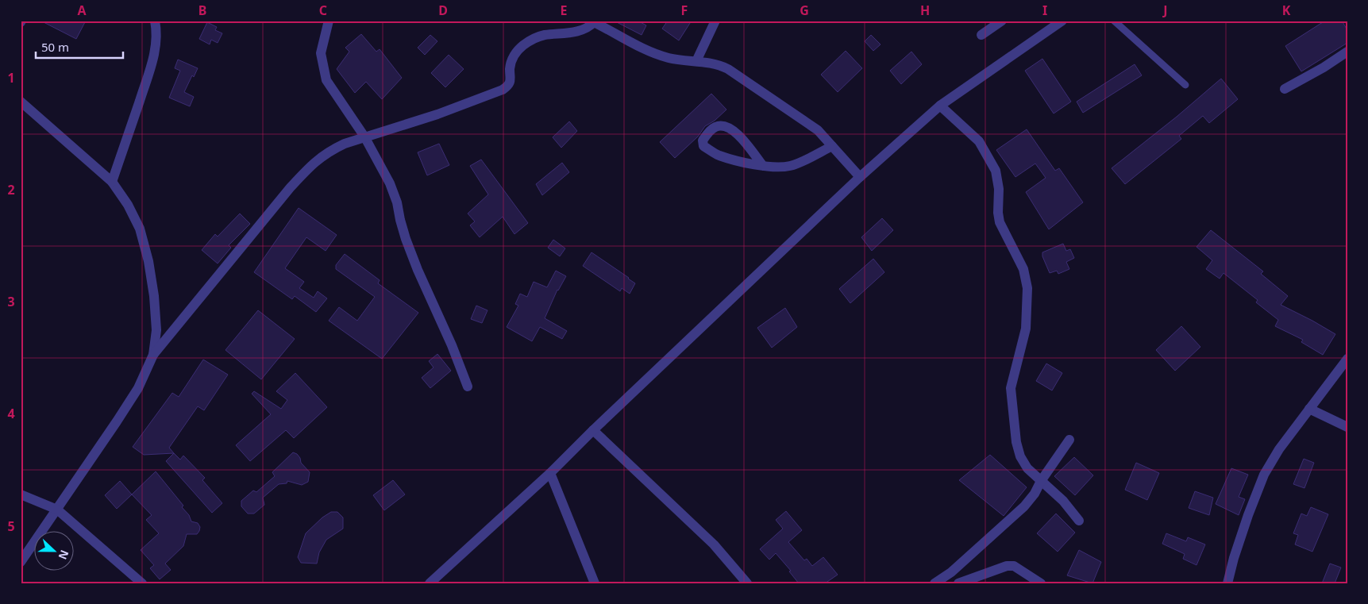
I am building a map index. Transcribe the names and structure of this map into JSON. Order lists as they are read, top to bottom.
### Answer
{
  "scale_bar": "50 m",
  "north": "right",
  "grid": {
    "columns": [
      "A",
      "B",
      "C",
      "D",
      "E",
      "F",
      "G",
      "H",
      "I",
      "J",
      "K"
    ],
    "rows": [
      "1",
      "2",
      "3",
      "4",
      "5"
    ]
  }
}
